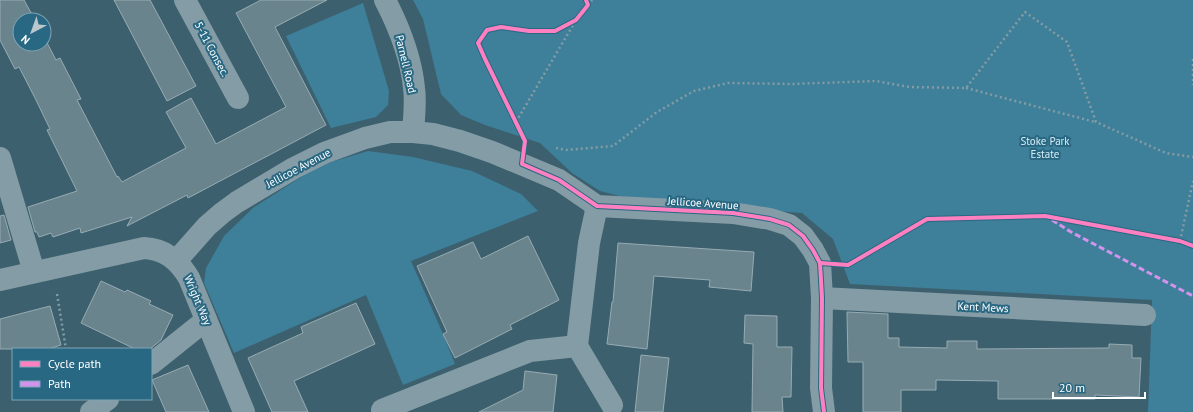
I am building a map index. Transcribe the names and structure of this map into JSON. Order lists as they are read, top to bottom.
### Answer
{
  "streets": {
    "street": [
      "5-11 Consec.",
      "Parnell Road",
      "Jellicoe Avenue",
      "Wright Way",
      "Kent Mews"
    ]
  },
  "crossings": [
    ["Parnell Road", "Jellicoe Avenue"],
    ["Jellicoe Avenue", "Wright Way"],
    ["Jellicoe Avenue", "Kent Mews"]
  ],
  "parks": ["Stoke Park Estate"],
  "legend": ["Cycle path", "Path"],
  "scale_bar": "20 m",
  "north": "bottom left"
}
